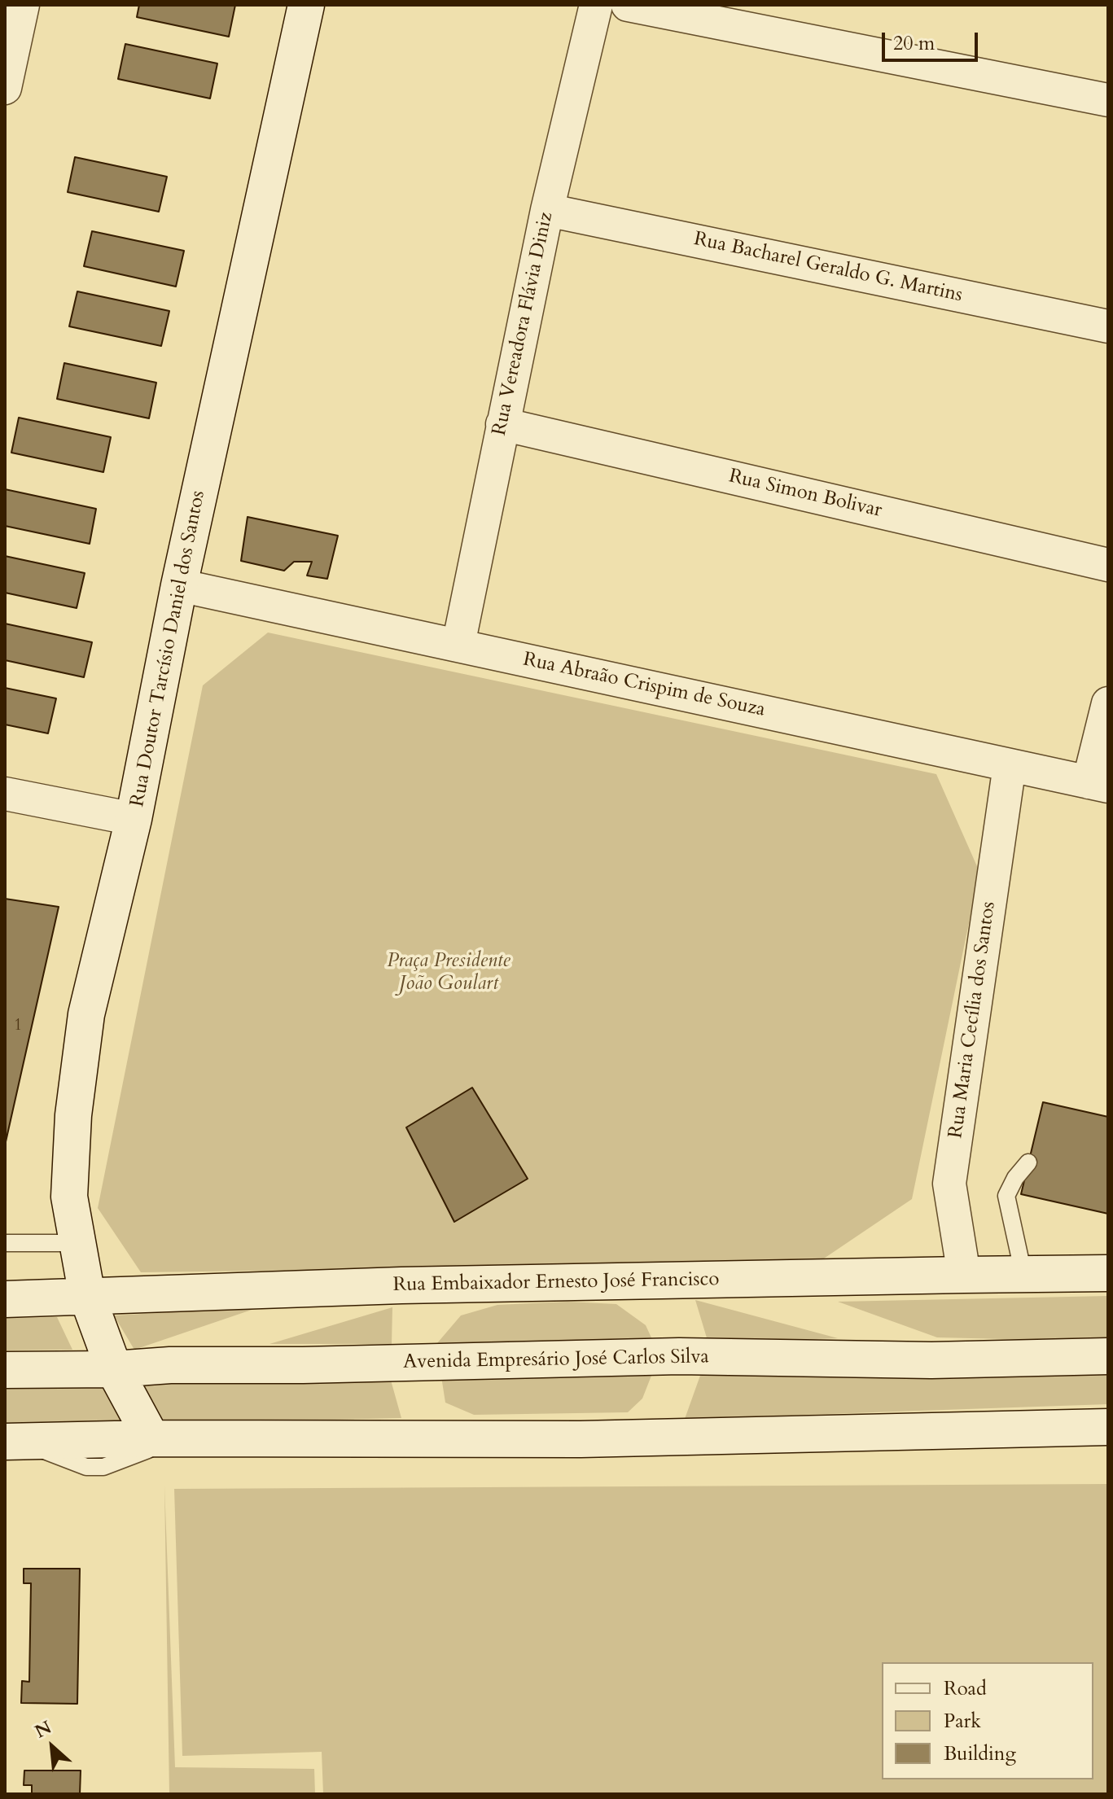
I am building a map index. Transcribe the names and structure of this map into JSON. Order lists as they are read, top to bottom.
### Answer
{
  "streets": {
    "main road": ["Rua Doutor Tarcísio Daniel dos Santos", "Rua Embaixador Ernesto José Francisco", "Avenida Empresário José Carlos Silva"],
    "street": [
      "Rua Bacharel Geraldo G. Martins",
      "Rua Vereadora Flávia Diniz",
      "Rua Simon Bolivar",
      "Rua Abraão Crispim de Souza",
      "Rua Maria Cecília dos Santos"
    ]
  },
  "crossings": [
    ["Rua Bacharel Geraldo G. Martins", "Rua Vereadora Flávia Diniz"],
    ["Rua Vereadora Flávia Diniz", "Rua Simon Bolivar"],
    ["Rua Vereadora Flávia Diniz", "Rua Abraão Crispim de Souza"],
    ["Rua Doutor Tarcísio Daniel dos Santos", "Rua Abraão Crispim de Souza"],
    ["Rua Doutor Tarcísio Daniel dos Santos", "Rua Embaixador Ernesto José Francisco"],
    ["Rua Doutor Tarcísio Daniel dos Santos", "Avenida Empresário José Carlos Silva"],
    ["Rua Abraão Crispim de Souza", "Rua Maria Cecília dos Santos"],
    ["Rua Maria Cecília dos Santos", "Rua Embaixador Ernesto José Francisco"]
  ],
  "parks": ["Praça Presidente João Goulart"],
  "house_numbers": ["1"],
  "legend": ["Road", "Park", "Building"],
  "scale_bar": "20 m",
  "north": "top left"
}
